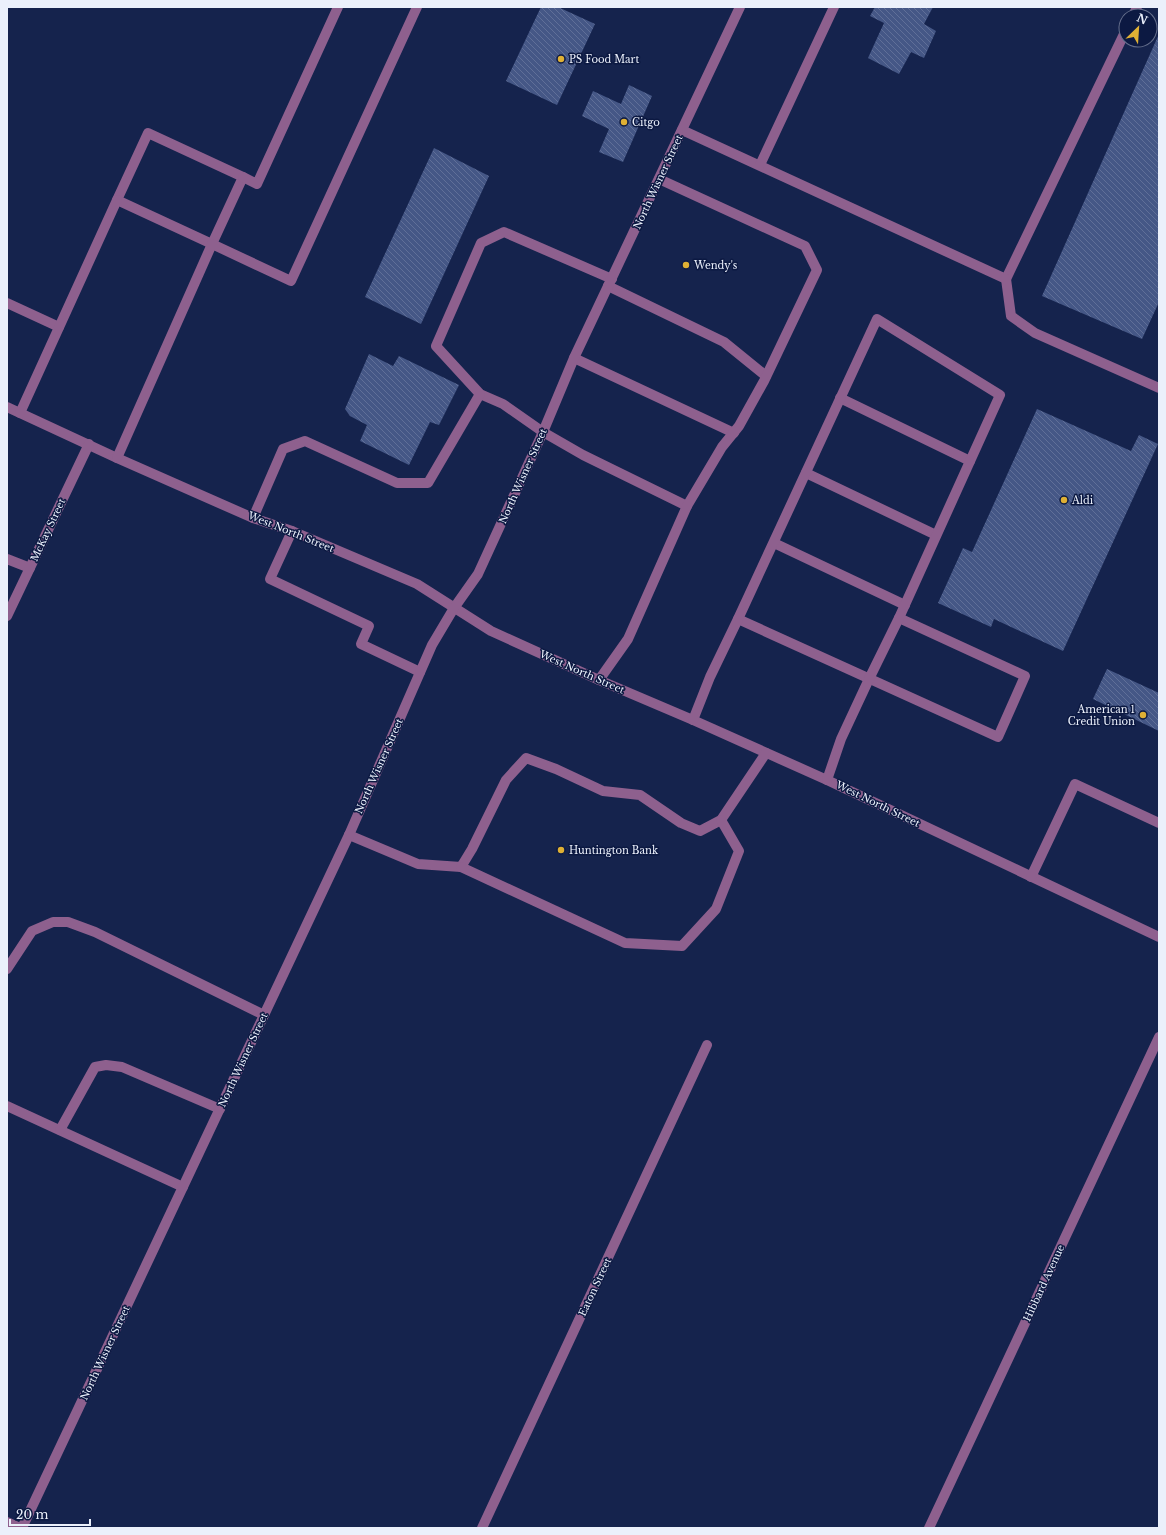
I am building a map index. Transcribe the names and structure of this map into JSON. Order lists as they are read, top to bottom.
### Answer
{
  "streets": {
    "street": [
      "North Wisner Street",
      "McKay Street",
      "West North Street",
      "Hibbard Avenue",
      "Eaton Street"
    ]
  },
  "crossings": [
    ["North Wisner Street", "West North Street"],
    ["McKay Street", "West North Street"]
  ],
  "places": [
    "PS Food Mart",
    "Citgo",
    "Wendy's",
    "Aldi",
    "American 1 Credit Union",
    "Huntington Bank"
  ],
  "scale_bar": "20 m",
  "north": "top right"
}
